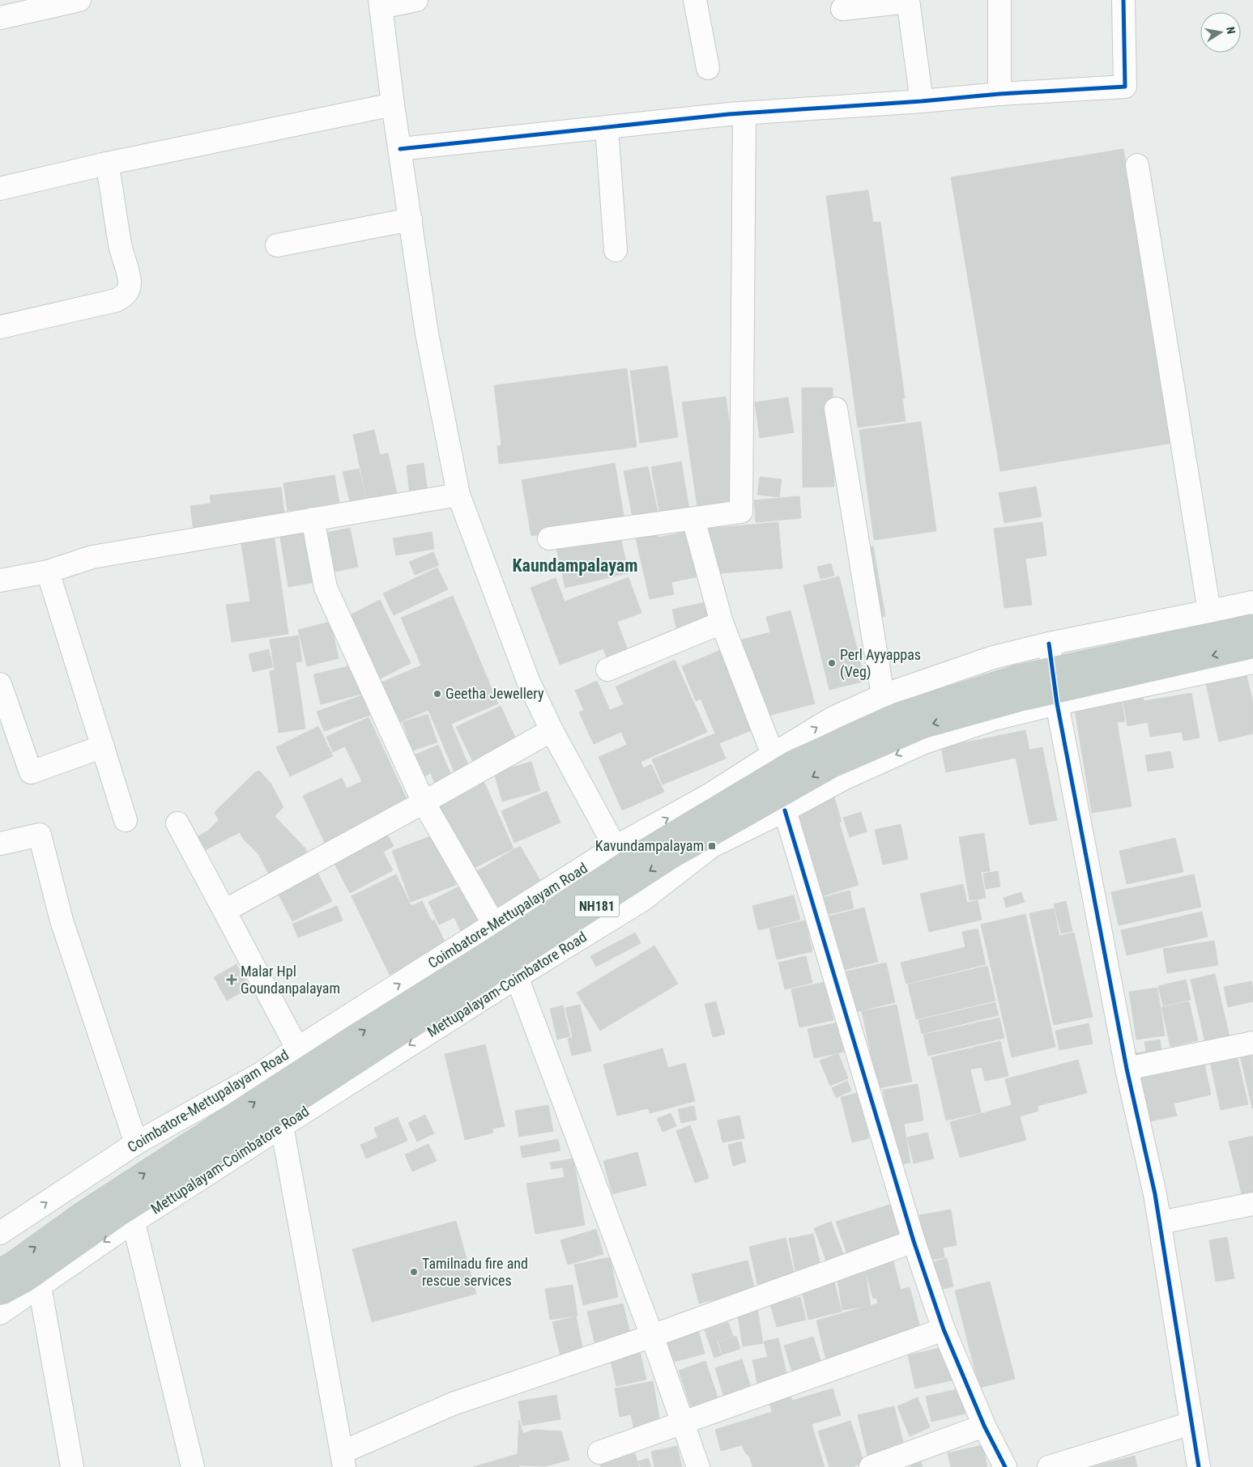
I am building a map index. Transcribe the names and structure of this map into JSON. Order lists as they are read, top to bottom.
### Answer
{
  "streets": {
    "highway": ["NH181"],
    "street": ["Coimbatore-Mettupalayam Road", "Mettupalayam-Coimbatore Road"]
  },
  "one_way": ["Mettupalayam-Coimbatore Road"],
  "districts": ["Kaundampalayam"],
  "places": {
    "other": ["Perl Ayyappas (Veg)", "Geetha Jewellery", "Tamilnadu fire and rescue services"],
    "transit": ["Kavundampalayam"],
    "health": ["Malar Hpl Goundanpalayam"]
  },
  "north": "right"
}
